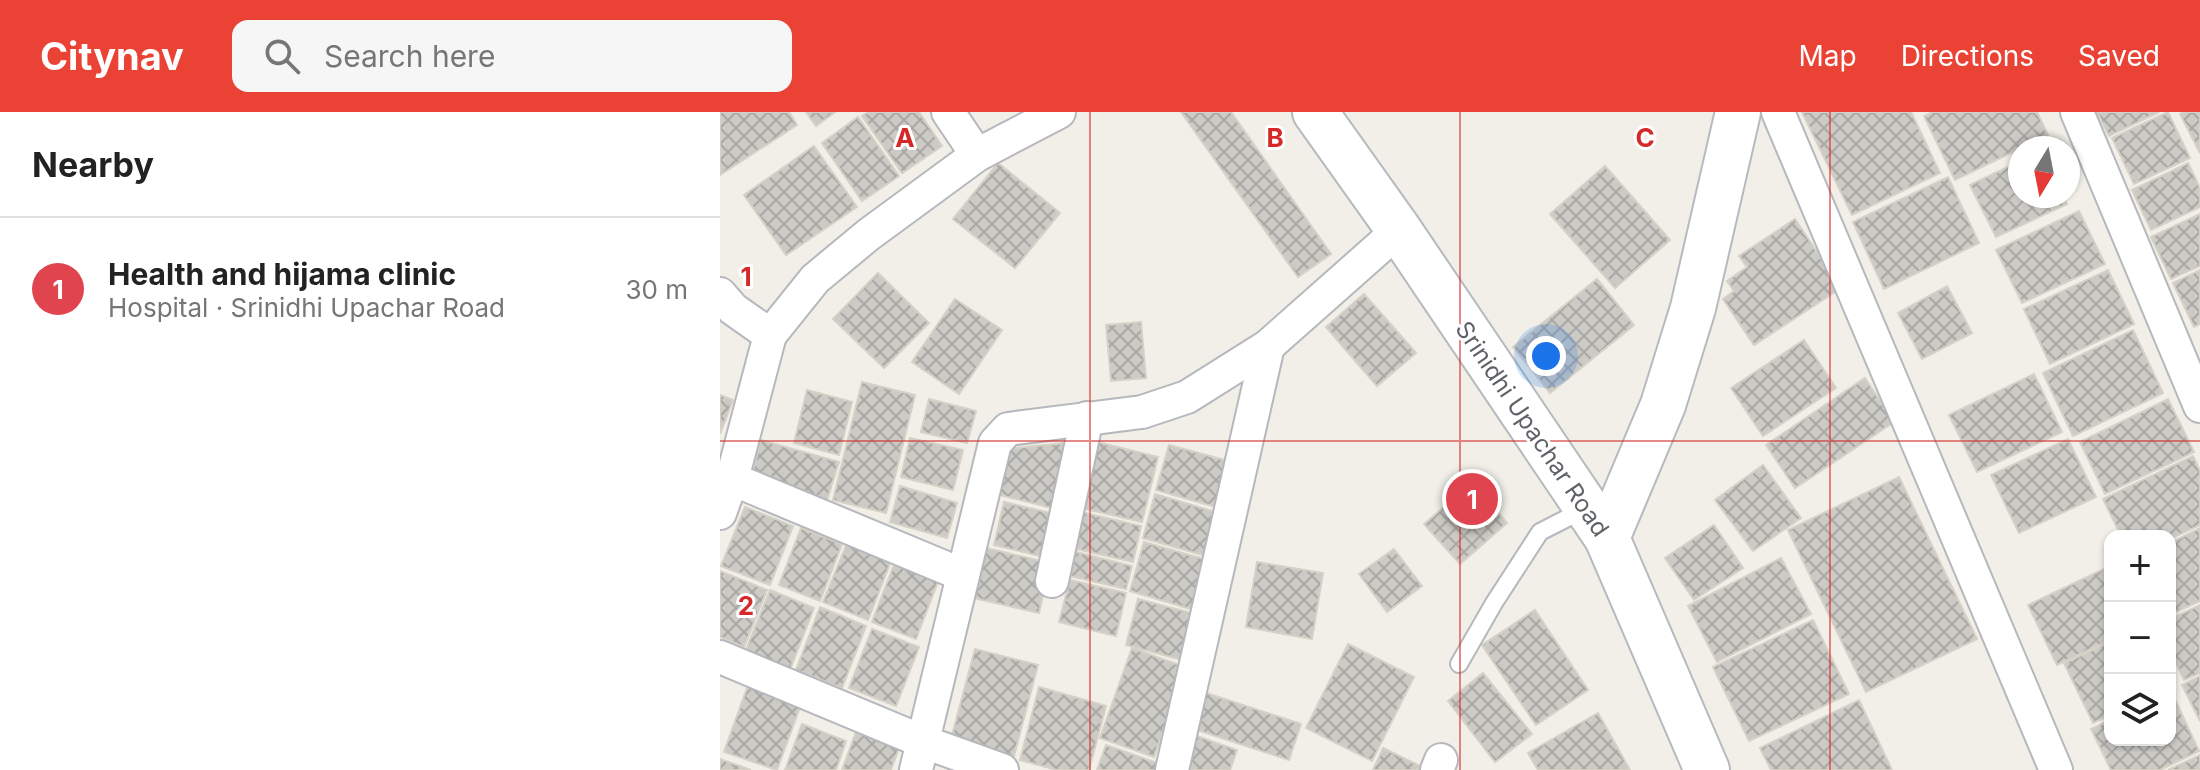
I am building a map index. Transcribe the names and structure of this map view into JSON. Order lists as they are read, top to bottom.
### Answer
{
  "streets": {
    "street": ["Srinidhi Upachar Road"]
  },
  "north": "bottom",
  "page": {
    "header": "Citynav",
    "search": "Search here",
    "nav": ["Map", "Directions", "Saved"],
    "heading": "Nearby",
    "list": [
      {
        "mark": "1",
        "name": "Health and hijama clinic",
        "note": "Hospital · Srinidhi Upachar Road",
        "value": "30 m"
      }
    ],
    "pins": "1",
    "map_buttons": ["+", "−"]
  },
  "grid": {
    "columns": ["A", "B", "C"],
    "rows": ["1", "2"]
  }
}
